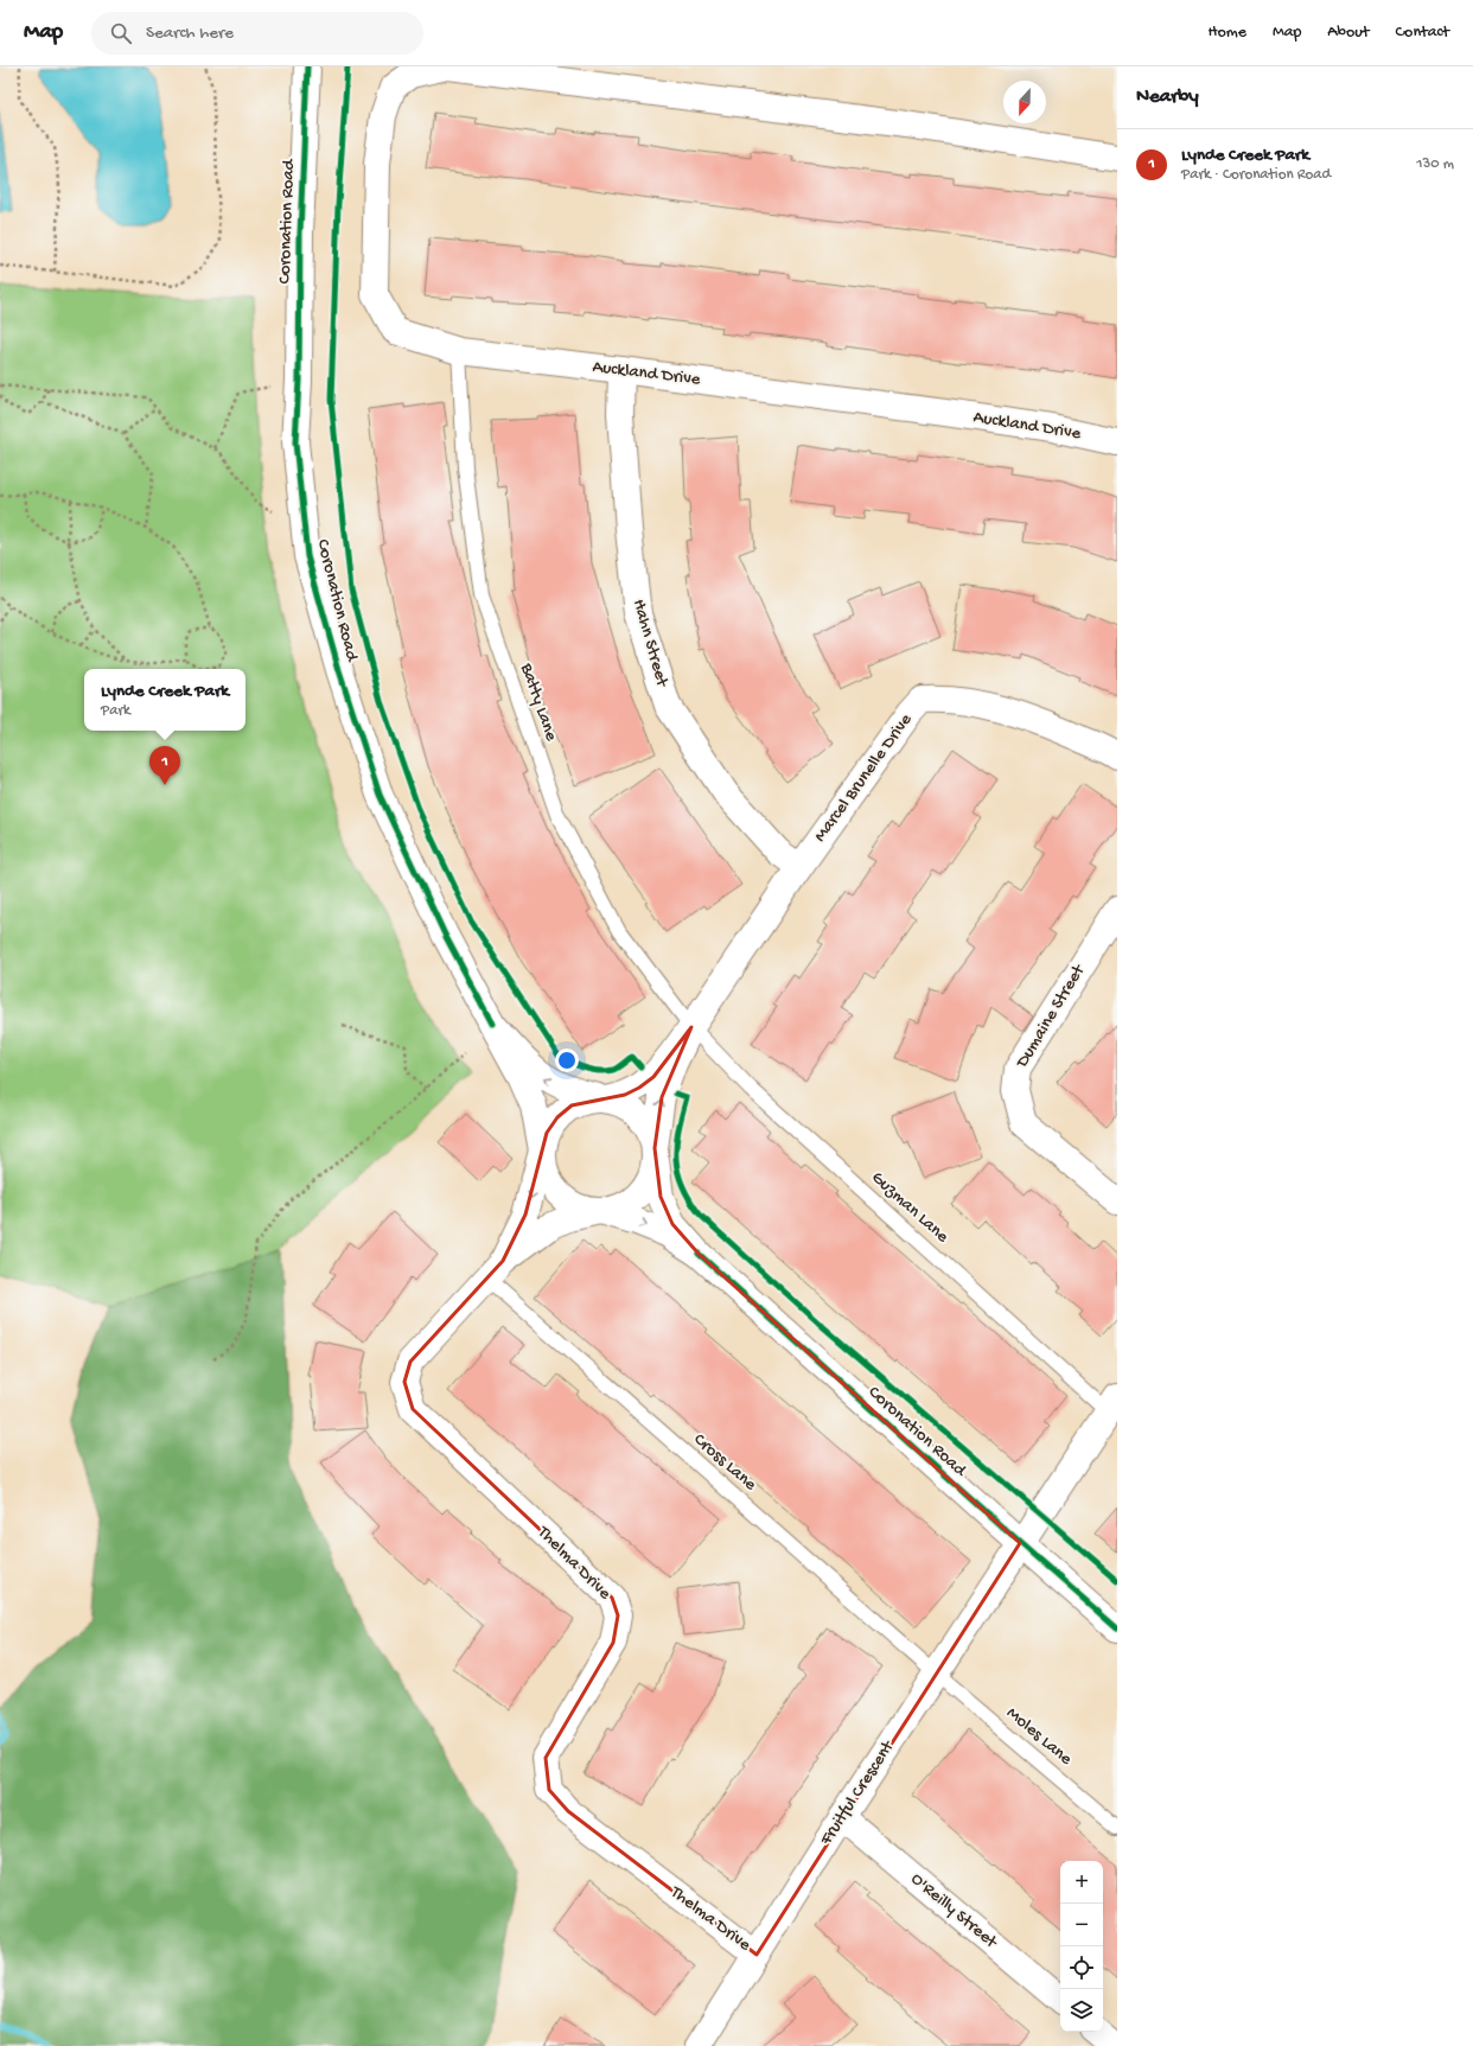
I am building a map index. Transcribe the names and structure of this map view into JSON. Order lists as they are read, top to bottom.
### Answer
{
  "streets": {
    "street": [
      "Coronation Road",
      "Auckland Drive",
      "Hahn Street",
      "Marcel Brunelle Drive",
      "Dumaine Street",
      "Thelma Drive",
      "Fruitful Crescent",
      "O'Reilly Street"
    ],
    "lane": [
      "Batty Lane",
      "Guzman Lane",
      "Cross Lane",
      "Moles Lane"
    ]
  },
  "crossings": [
    ["Coronation Road", "Marcel Brunelle Drive"],
    ["Coronation Road", "Thelma Drive"],
    ["Coronation Road", "Fruitful Crescent"],
    ["Auckland Drive", "Hahn Street"],
    ["Auckland Drive", "Batty Lane"],
    ["Hahn Street", "Marcel Brunelle Drive"],
    ["Batty Lane", "Marcel Brunelle Drive"],
    ["Batty Lane", "Guzman Lane"],
    ["Marcel Brunelle Drive", "Guzman Lane"],
    ["Marcel Brunelle Drive", "Thelma Drive"],
    ["Guzman Lane", "Fruitful Crescent"],
    ["Cross Lane", "Thelma Drive"],
    ["Cross Lane", "Moles Lane"],
    ["Cross Lane", "Fruitful Crescent"],
    ["Thelma Drive", "Fruitful Crescent"],
    ["Moles Lane", "Fruitful Crescent"],
    ["Fruitful Crescent", "O'Reilly Street"]
  ],
  "north": "bottom",
  "page": {
    "header": "Map",
    "search": "Search here",
    "nav": [
      "Home",
      "Map",
      "About",
      "Contact"
    ],
    "heading": "Nearby",
    "list": [
      {
        "mark": "1",
        "name": "Lynde Creek Park",
        "note": "Park · Coronation Road",
        "value": "130 m"
      }
    ],
    "popup": ["Lynde Creek Park", "Park"],
    "pins": "1",
    "map_buttons": ["+", "−"]
  }
}
